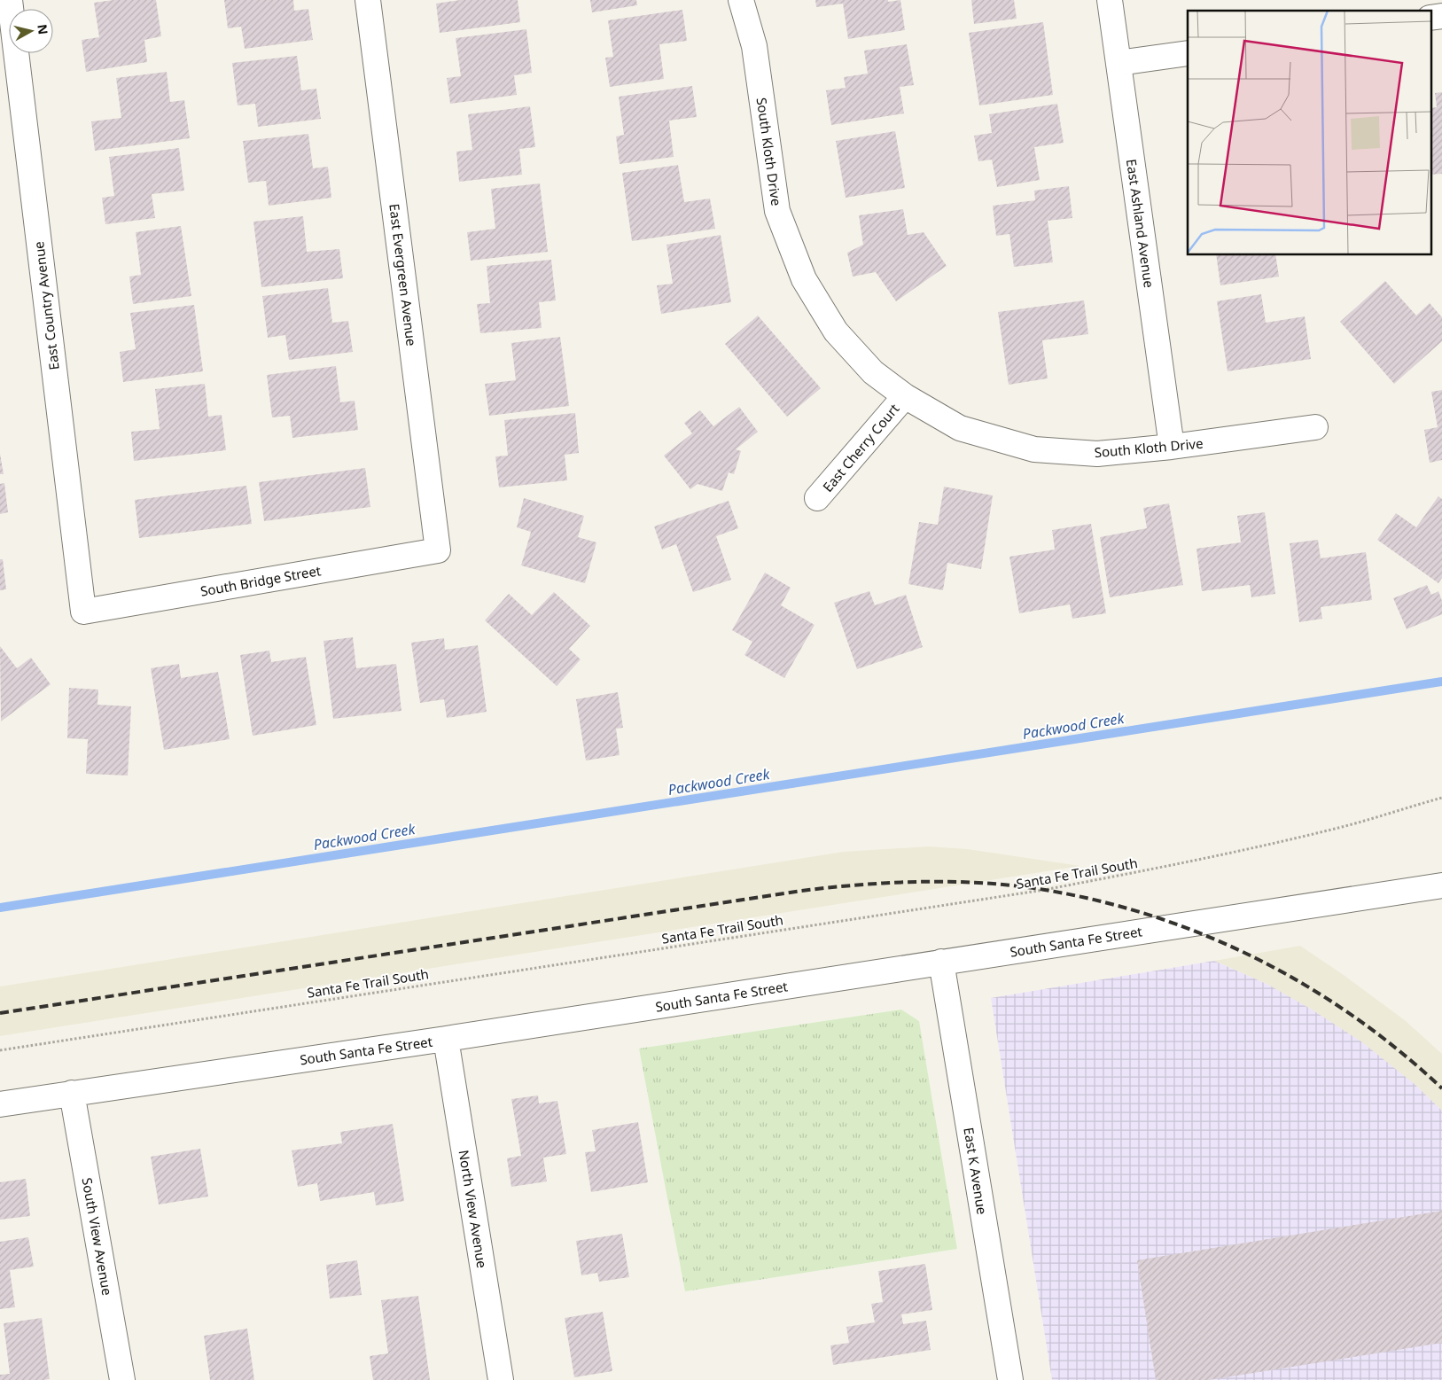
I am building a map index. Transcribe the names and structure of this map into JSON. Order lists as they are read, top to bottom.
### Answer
{
  "streets": {
    "street": [
      "South Kloth Drive",
      "East Ashland Avenue",
      "East Evergreen Avenue",
      "East Country Avenue",
      "East Cherry Court",
      "South Bridge Street",
      "South Santa Fe Street",
      "East K Avenue",
      "North View Avenue",
      "South View Avenue"
    ],
    "path": ["Santa Fe Trail South"]
  },
  "crossings": [
    ["South Kloth Drive", "East Ashland Avenue"],
    ["South Kloth Drive", "East Cherry Court"],
    ["East Evergreen Avenue", "South Bridge Street"],
    ["East Country Avenue", "South Bridge Street"],
    ["South Santa Fe Street", "East K Avenue"],
    ["South Santa Fe Street", "North View Avenue"],
    ["South Santa Fe Street", "South View Avenue"]
  ],
  "water": ["Packwood Creek"],
  "north": "right"
}
